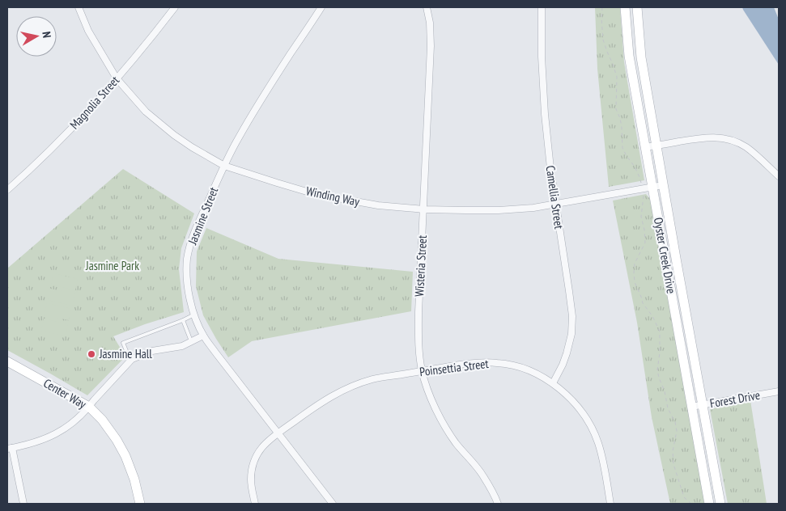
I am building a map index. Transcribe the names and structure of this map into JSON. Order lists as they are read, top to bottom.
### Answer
{
  "streets": {
    "main road": ["Oyster Creek Drive", "Center Way"],
    "street": [
      "Magnolia Street",
      "Winding Way",
      "Camellia Street",
      "Jasmine Street",
      "Wisteria Street",
      "Poinsettia Street",
      "Forest Drive"
    ]
  },
  "crossings": [
    ["Magnolia Street", "Winding Way"],
    ["Winding Way", "Camellia Street"],
    ["Winding Way", "Jasmine Street"],
    ["Winding Way", "Oyster Creek Drive"],
    ["Winding Way", "Wisteria Street"],
    ["Camellia Street", "Poinsettia Street"],
    ["Jasmine Street", "Poinsettia Street"],
    ["Oyster Creek Drive", "Forest Drive"],
    ["Wisteria Street", "Poinsettia Street"]
  ],
  "parks": ["Jasmine Park"],
  "places": ["Jasmine Hall"],
  "north": "right"
}
